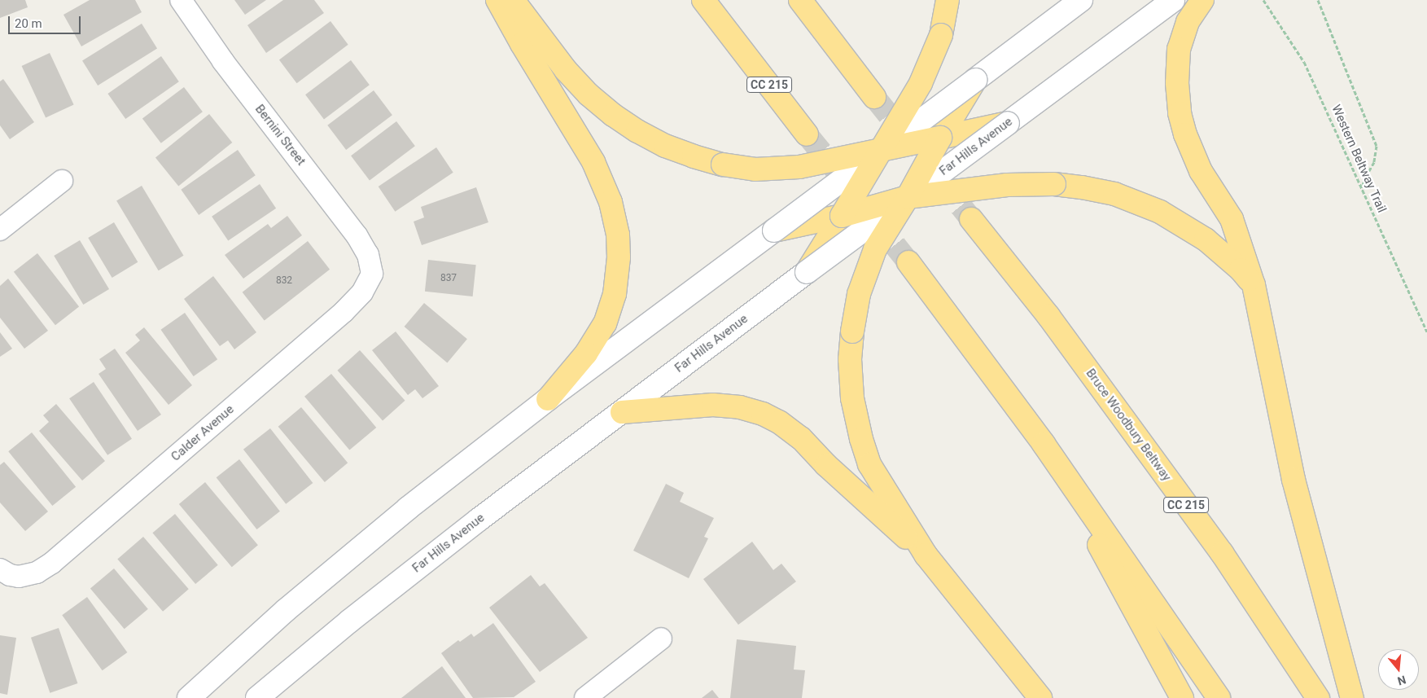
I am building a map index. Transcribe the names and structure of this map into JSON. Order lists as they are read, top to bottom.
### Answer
{
  "streets": {
    "highway": ["CC 215", "Bruce Woodbury Beltway"],
    "main road": ["Far Hills Avenue"],
    "street": ["Bernini Street", "Calder Avenue"],
    "path": ["Western Beltway Trail"]
  },
  "crossings": [
    ["Bernini Street", "Calder Avenue"]
  ],
  "house_numbers": ["837", "832"],
  "scale_bar": "20 m",
  "north": "bottom"
}
